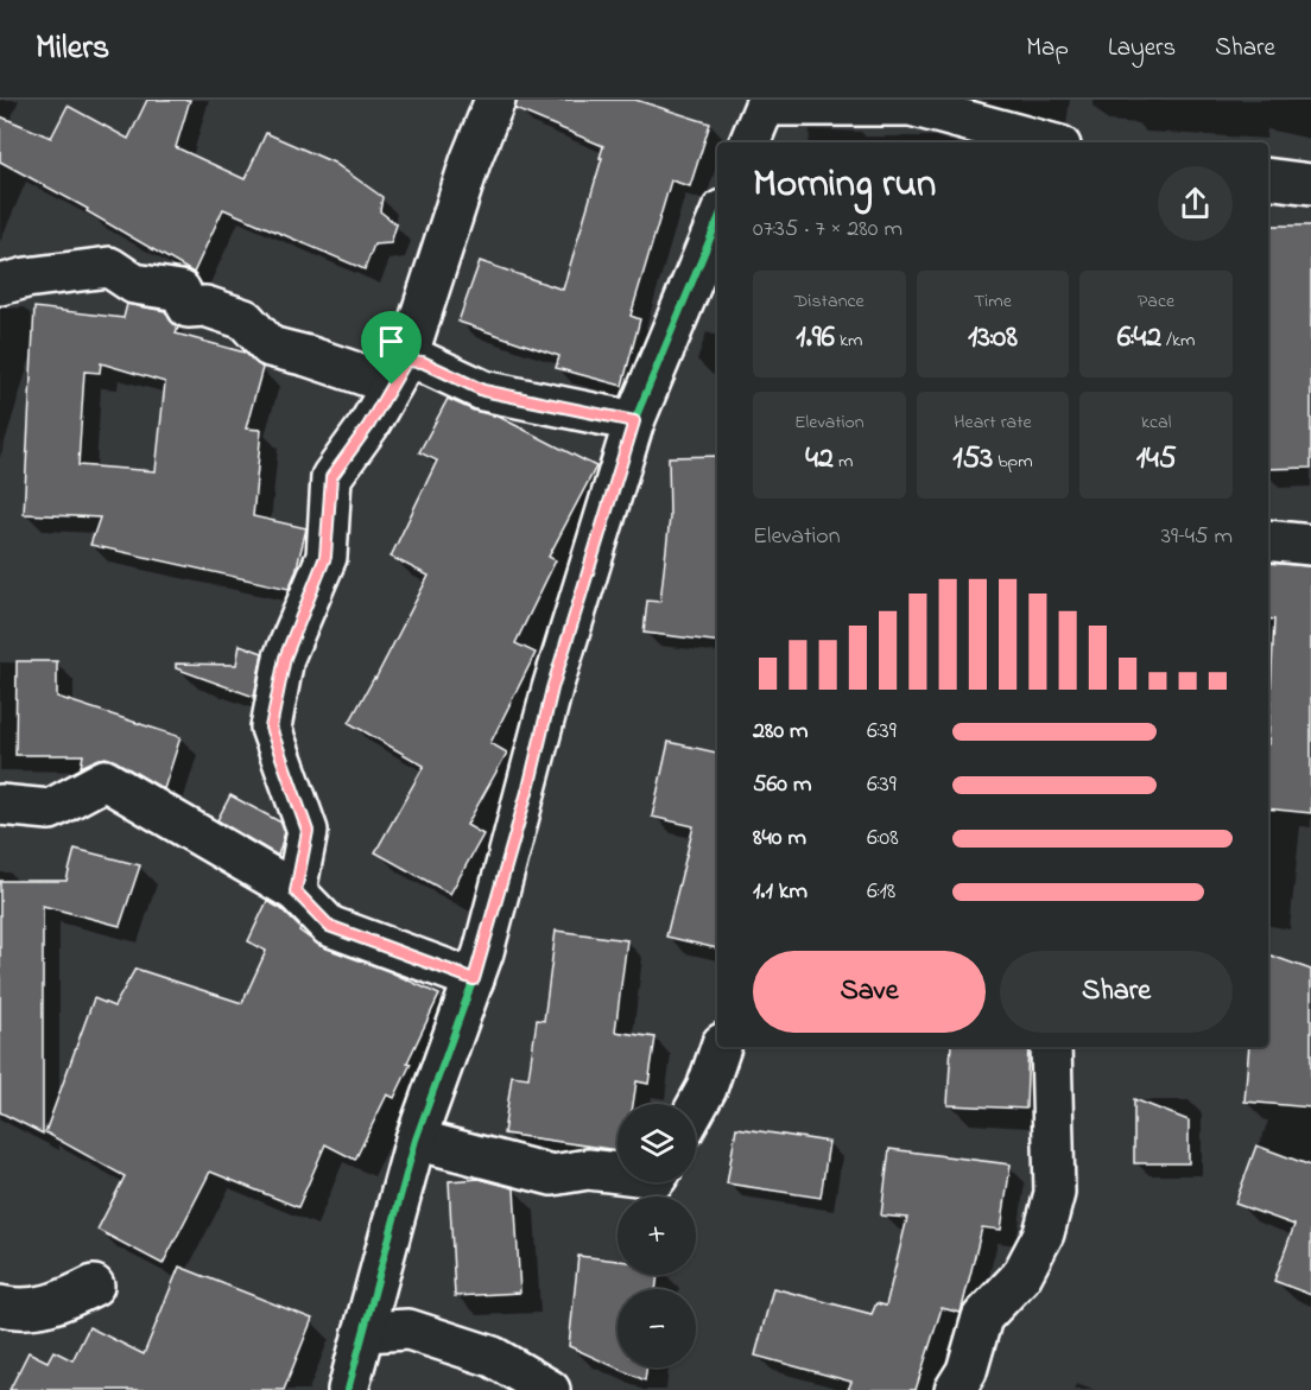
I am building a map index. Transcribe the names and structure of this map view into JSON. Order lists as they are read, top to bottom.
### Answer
{
  "page": {
    "header": "Milers",
    "nav": ["Map", "Layers", "Share"],
    "heading": ["Morning run", "07:35 · 7 × 280 m"],
    "stats": [
      ["Distance", "1.96 km"],
      ["Time", "13:08"],
      ["Pace", "6:42 /km"],
      ["Elevation", "42 m"],
      ["Heart rate", "153 bpm"],
      ["kcal", "145"]
    ],
    "chart": ["Elevation", "39–45 m"],
    "list": [
      {
        "name": "280 m",
        "note": "6:39"
      },
      {
        "name": "560 m",
        "note": "6:39"
      },
      {
        "name": "840 m",
        "note": "6:08"
      },
      {
        "name": "1.1 km",
        "note": "6:18"
      }
    ],
    "buttons": ["Save", "Share"],
    "map_buttons": ["+", "−"]
  }
}
